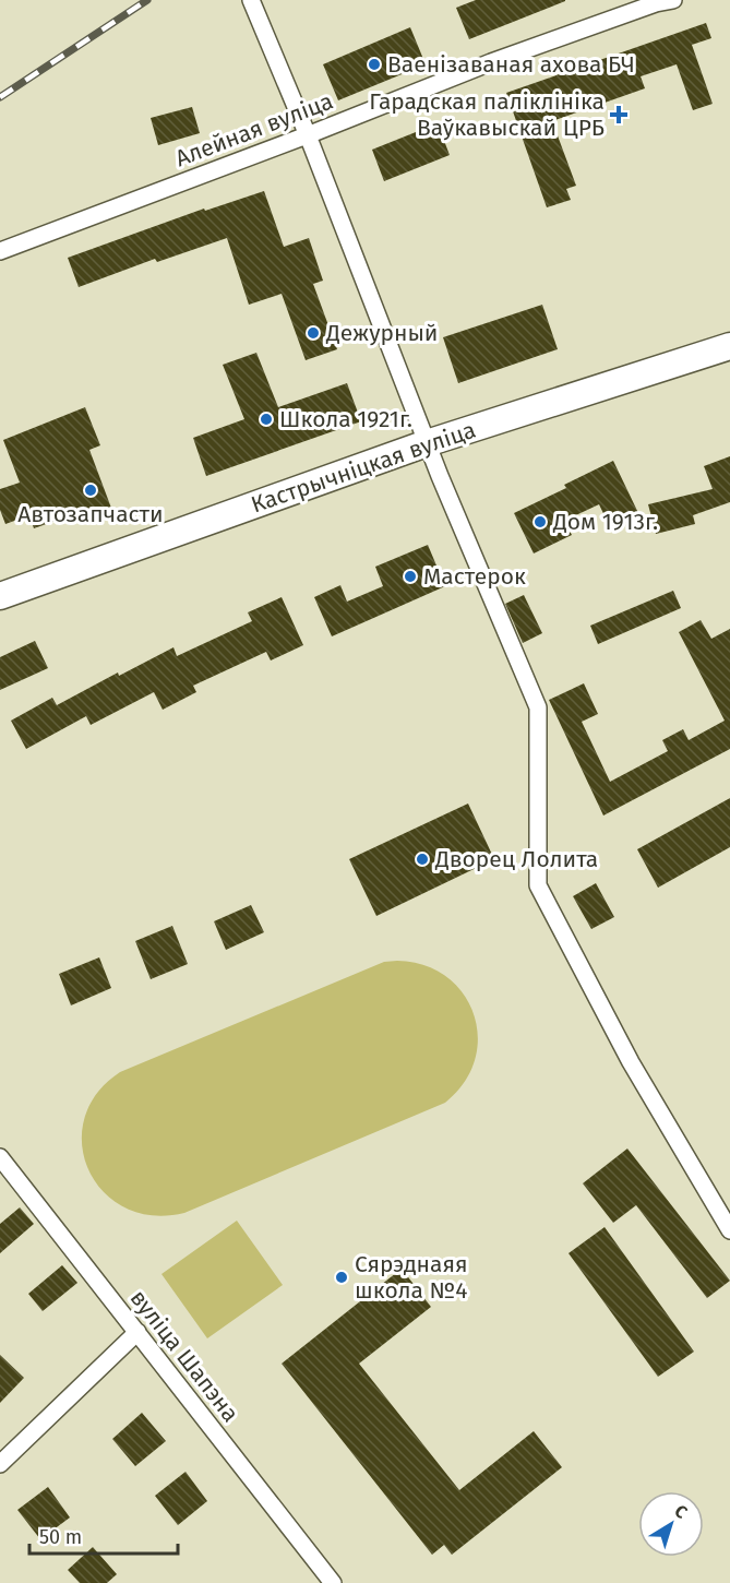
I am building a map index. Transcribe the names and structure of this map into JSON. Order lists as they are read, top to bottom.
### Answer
{
  "streets": {
    "main road": ["Кастрычніцкая вуліца"],
    "street": ["Алейная вуліца", "вуліца Шапэна"]
  },
  "places": {
    "other": [
      "Ваенізаваная ахова БЧ",
      "Дежурный",
      "Школа 1921г.",
      "Автозапчасти",
      "Дом 1913г.",
      "Мастерок",
      "Дворец Лолита",
      "Сярэднаяя школа №4"
    ],
    "health": ["Гарадская паліклініка Ваўкавыскай ЦРБ"]
  },
  "scale_bar": "50 m",
  "north": "top right"
}
